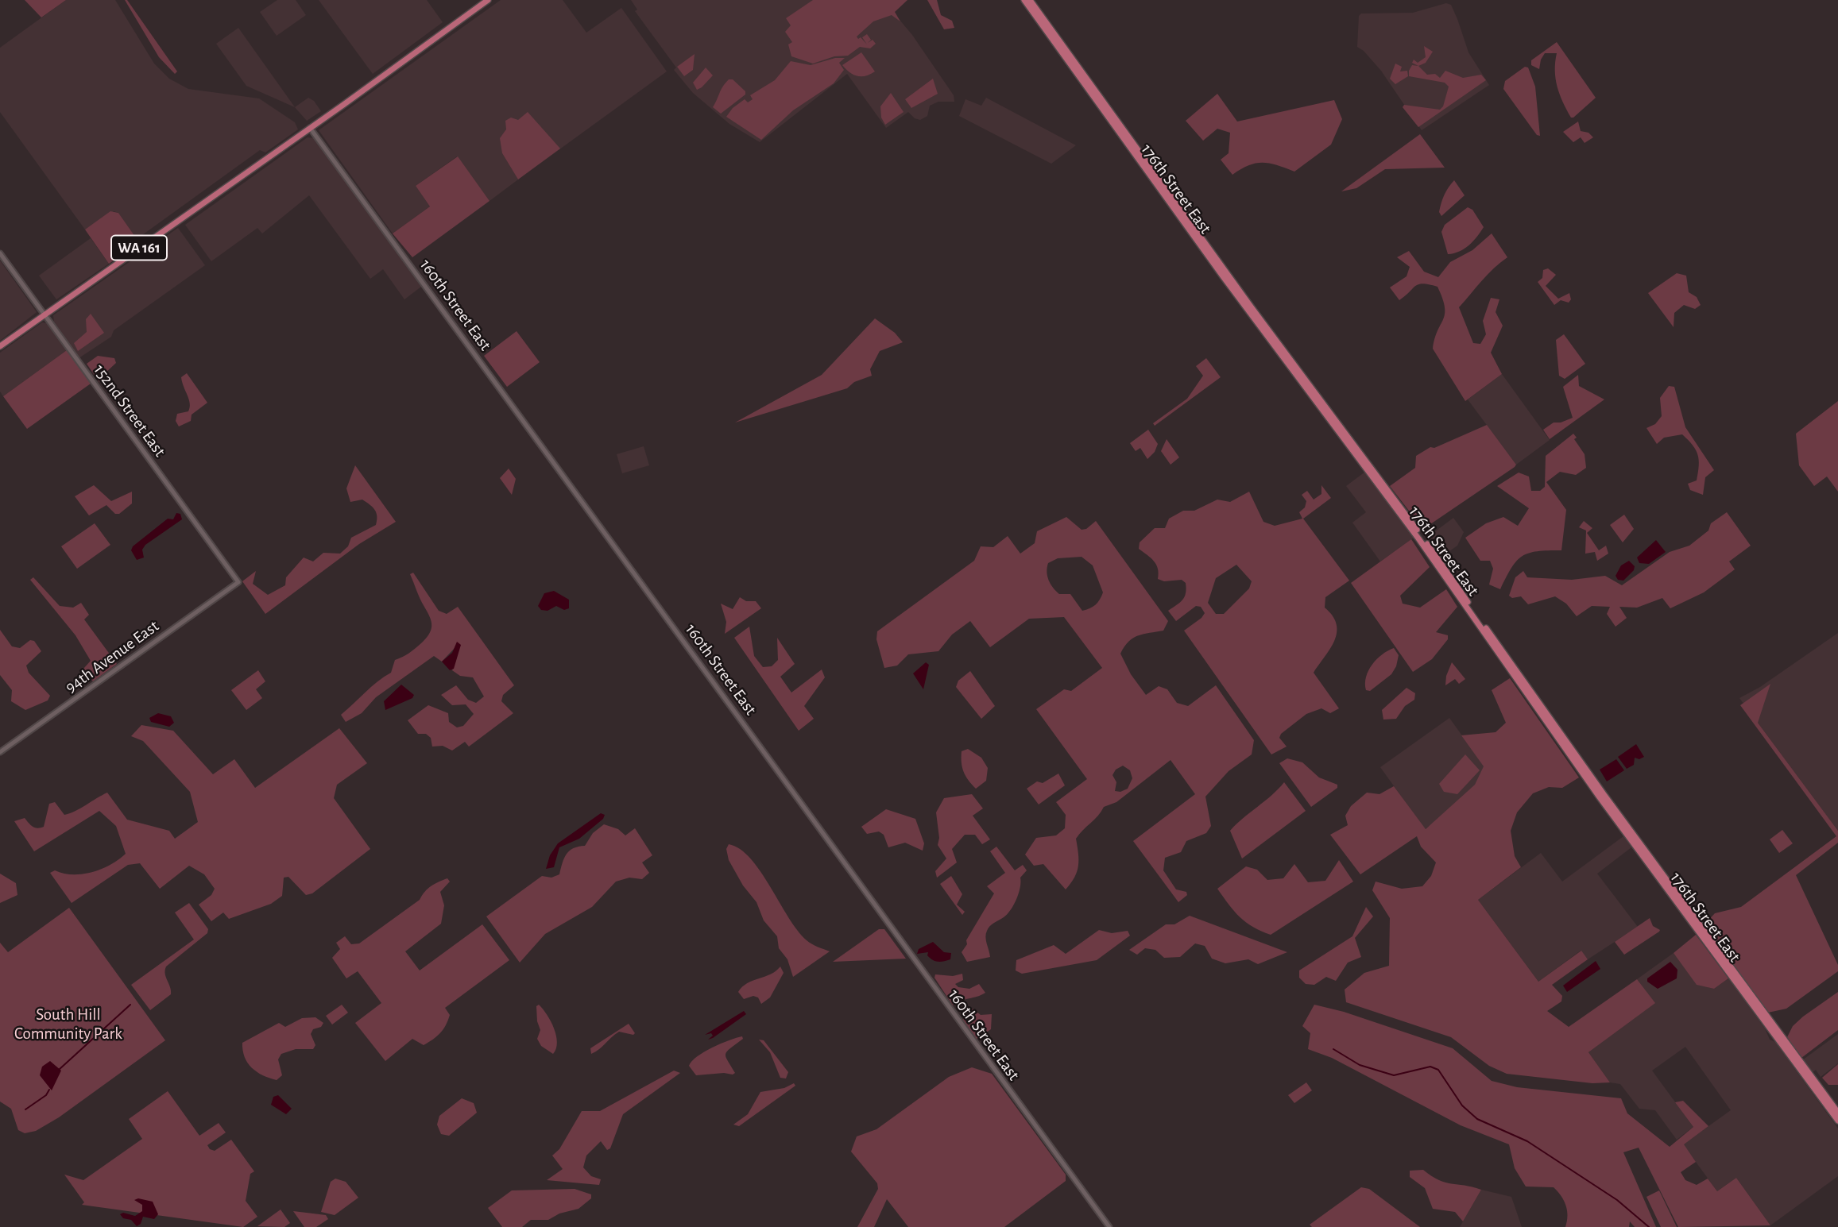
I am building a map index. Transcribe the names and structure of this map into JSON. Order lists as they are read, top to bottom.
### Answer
{
  "streets": {
    "main road": [
      "176th Street East",
      "WA 161",
      "160th Street East",
      "152nd Street East",
      "94th Avenue East"
    ]
  },
  "crossings": [
    ["WA 161", "160th Street East"],
    ["WA 161", "152nd Street East"],
    ["152nd Street East", "94th Avenue East"]
  ],
  "parks": ["South Hill Community Park"]
}
